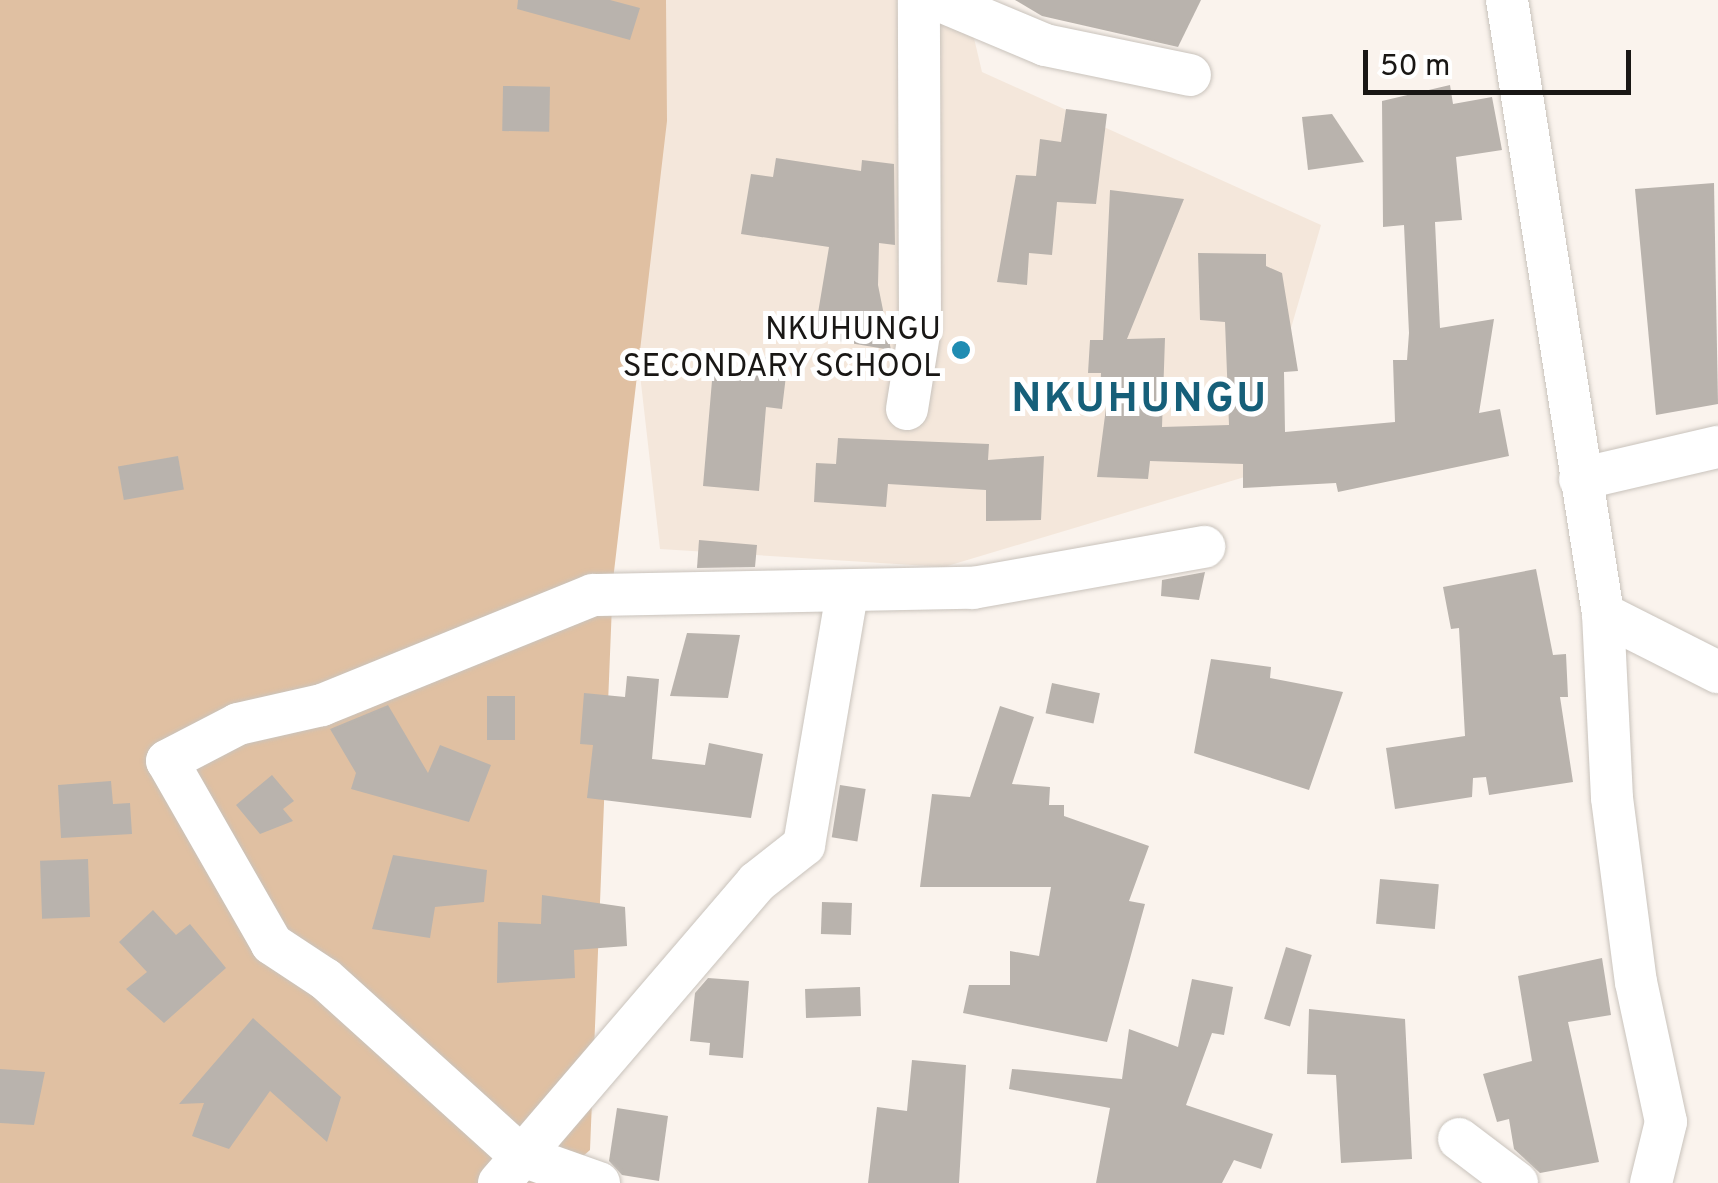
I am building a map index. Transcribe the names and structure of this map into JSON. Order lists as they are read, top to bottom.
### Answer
{
  "districts": ["NKUHUNGU"],
  "places": ["NKUHUNGU SECONDARY SCHOOL"],
  "scale_bar": "50 m"
}
